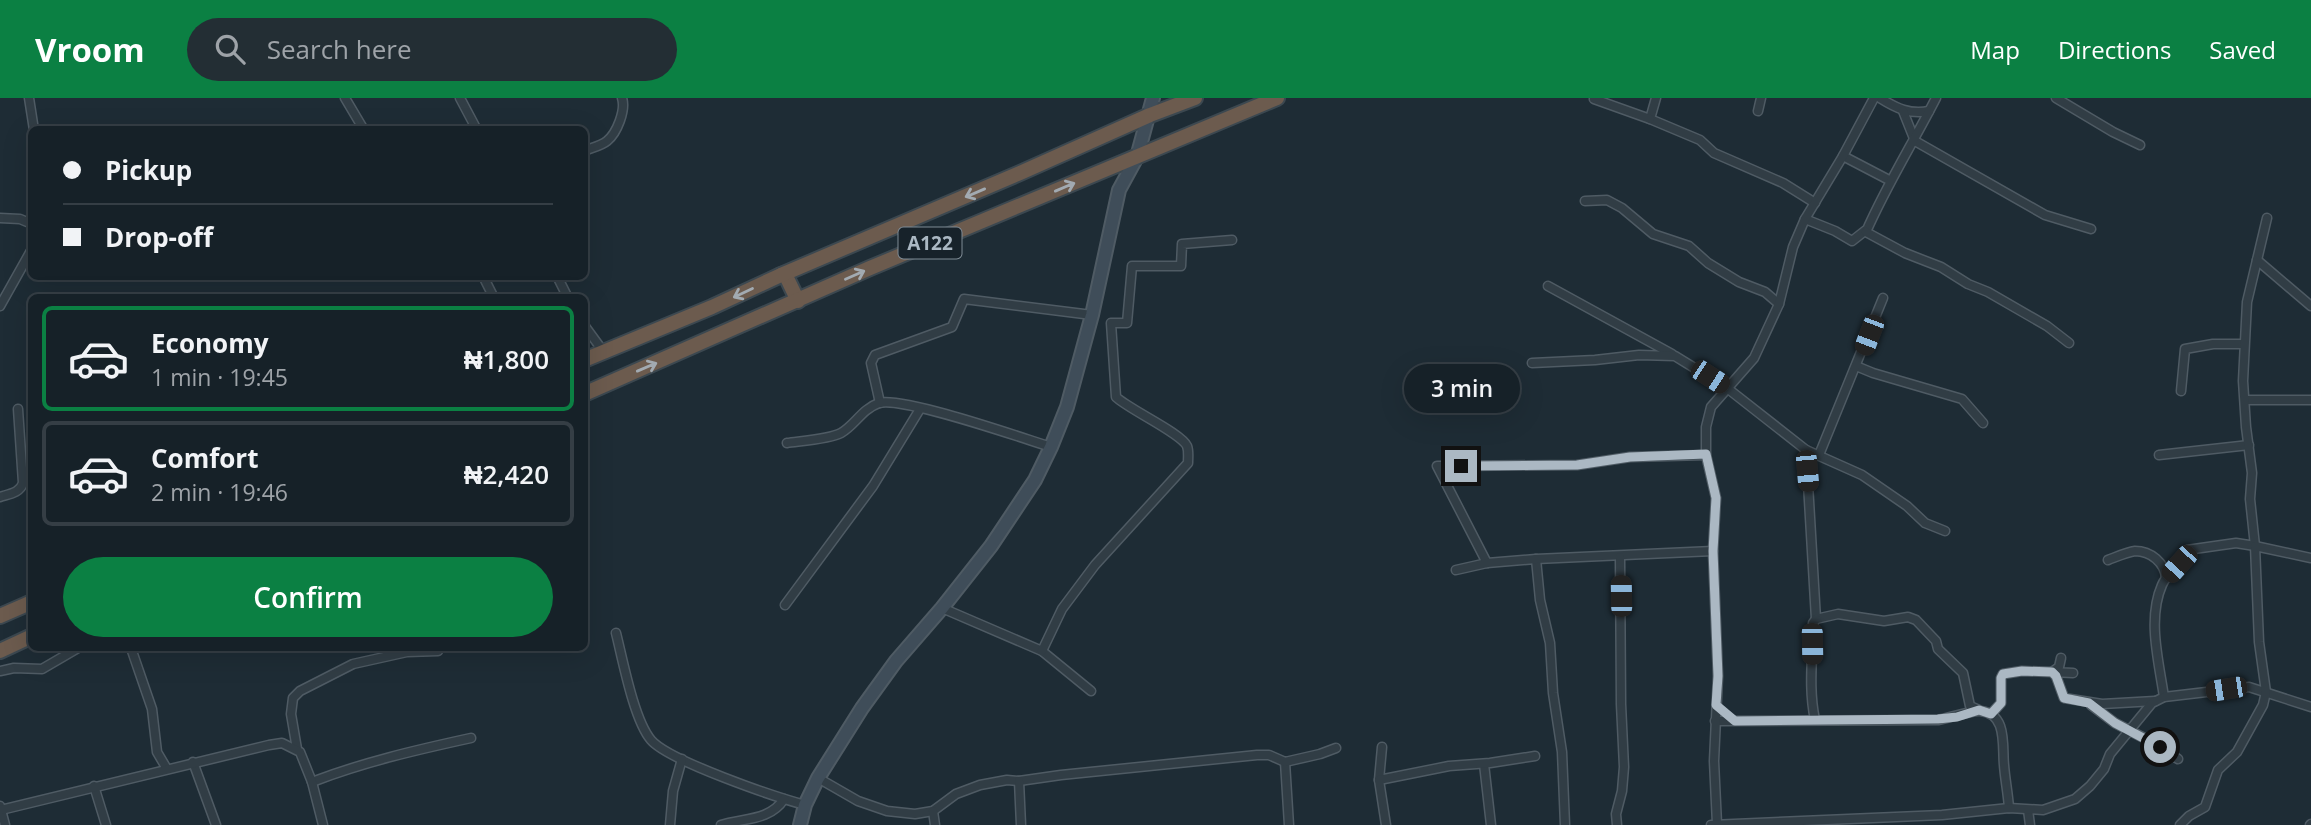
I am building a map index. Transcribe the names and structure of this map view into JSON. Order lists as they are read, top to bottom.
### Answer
{
  "streets": {
    "highway": ["A122"]
  },
  "page": {
    "header": "Vroom",
    "search": "Search here",
    "nav": ["Map", "Directions", "Saved"],
    "banner": ["Pickup", "Drop-off"],
    "list": [
      {
        "name": "Economy",
        "note": "1 min · 19:45",
        "value": "₦1,800"
      },
      {
        "name": "Comfort",
        "note": "2 min · 19:46",
        "value": "₦2,420"
      }
    ],
    "bubble": "3 min",
    "buttons": "Confirm"
  }
}
